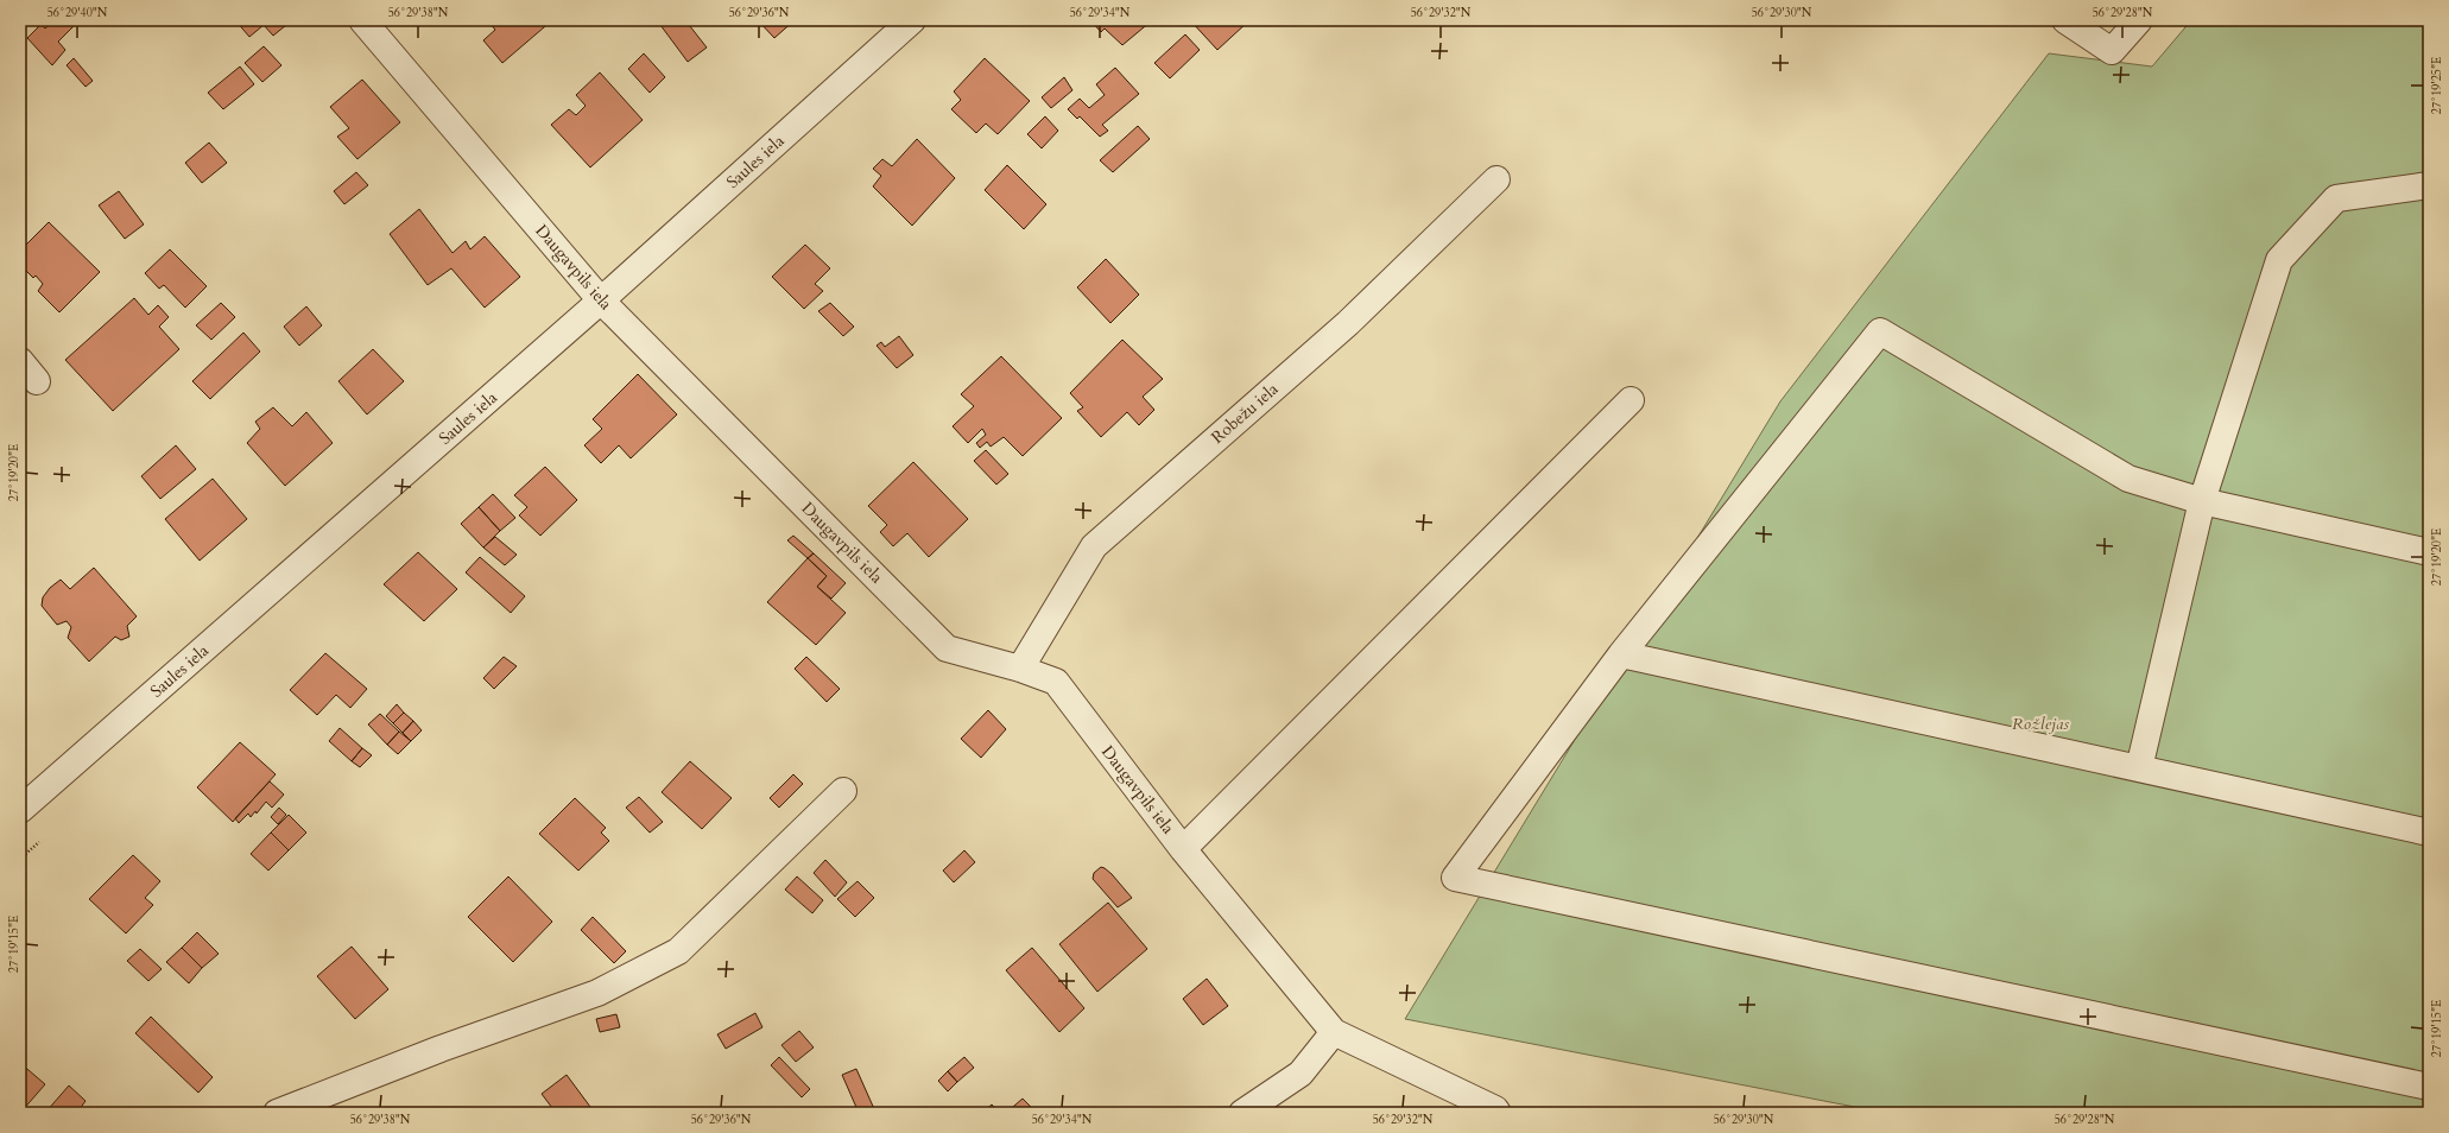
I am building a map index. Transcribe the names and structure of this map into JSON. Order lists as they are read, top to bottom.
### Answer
{
  "streets": {
    "street": ["Saules iela", "Daugavpils iela", "Robežu iela"]
  },
  "crossings": [
    ["Saules iela", "Daugavpils iela"],
    ["Daugavpils iela", "Robežu iela"]
  ],
  "parks": ["Rožlejas"],
  "coordinates": [
    "56°29'40\"N",
    "56°29'38\"N",
    "56°29'36\"N",
    "56°29'34\"N",
    "56°29'32\"N",
    "56°29'30\"N",
    "56°29'28\"N",
    "27°19'25\"E",
    "27°19'20\"E",
    "27°19'15\"E"
  ]
}
